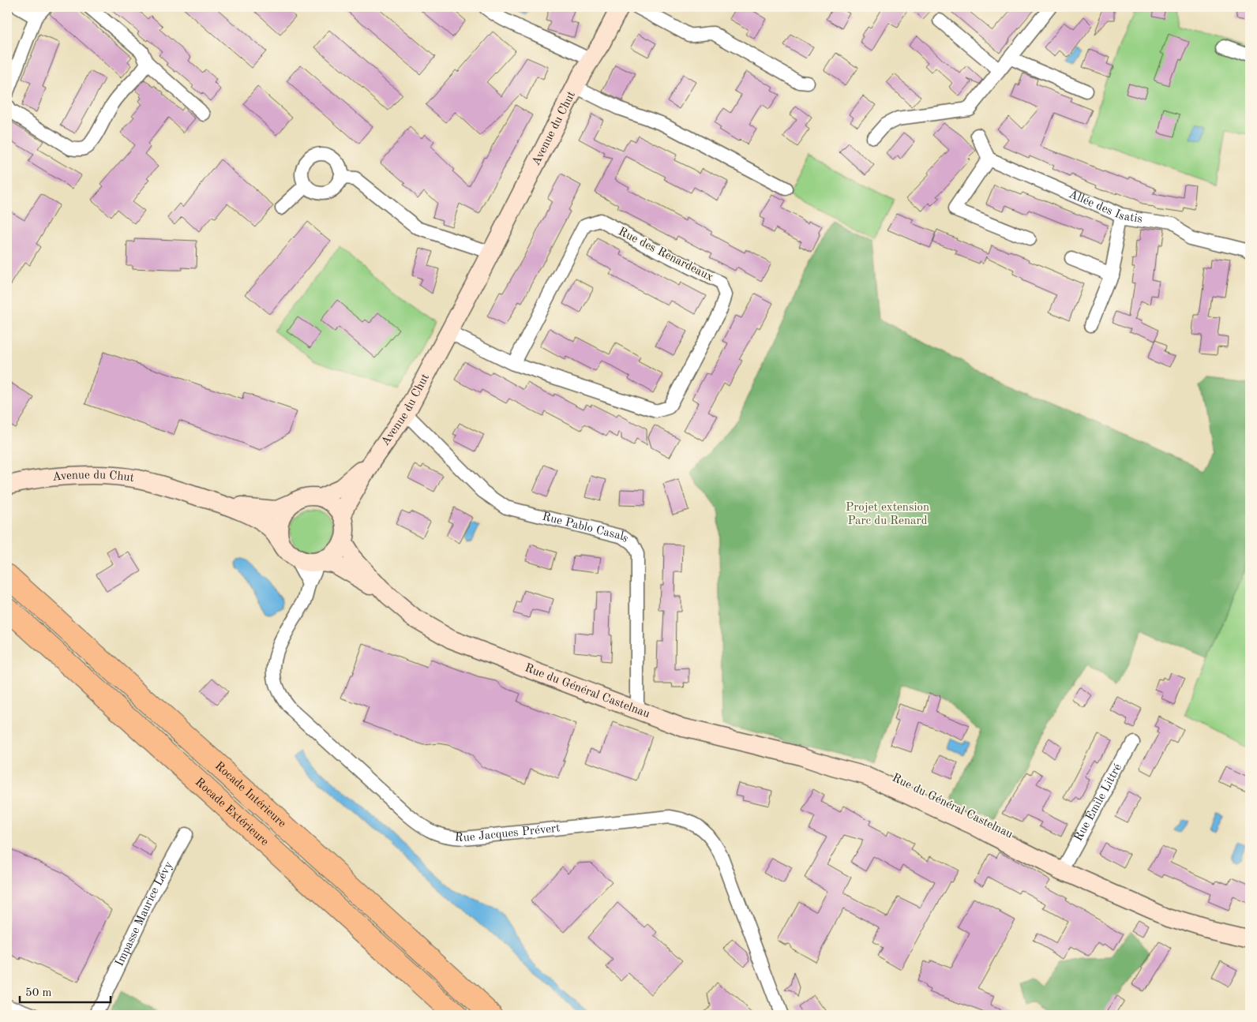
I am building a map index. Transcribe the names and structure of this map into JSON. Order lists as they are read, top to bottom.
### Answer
{
  "streets": {
    "highway": ["Rocade Intérieure", "Rocade Extérieure"],
    "street": [
      "Avenue du Chut",
      "Allée des Isatis",
      "Rue des Renardeaux",
      "Rue Pablo Casals",
      "Rue du Général Castelnau",
      "Rue Émile Littré",
      "Rue Jacques Prévert",
      "Impasse Maurice Lévy"
    ]
  },
  "crossings": [
    ["Avenue du Chut", "Rue des Renardeaux"],
    ["Avenue du Chut", "Rue Pablo Casals"],
    ["Avenue du Chut", "Rue du Général Castelnau"],
    ["Avenue du Chut", "Rue Jacques Prévert"],
    ["Rue Pablo Casals", "Rue du Général Castelnau"],
    ["Rue du Général Castelnau", "Rue Émile Littré"],
    ["Rue du Général Castelnau", "Rue Jacques Prévert"]
  ],
  "parks": ["Projet extension Parc du Renard"],
  "scale_bar": "50 m"
}
